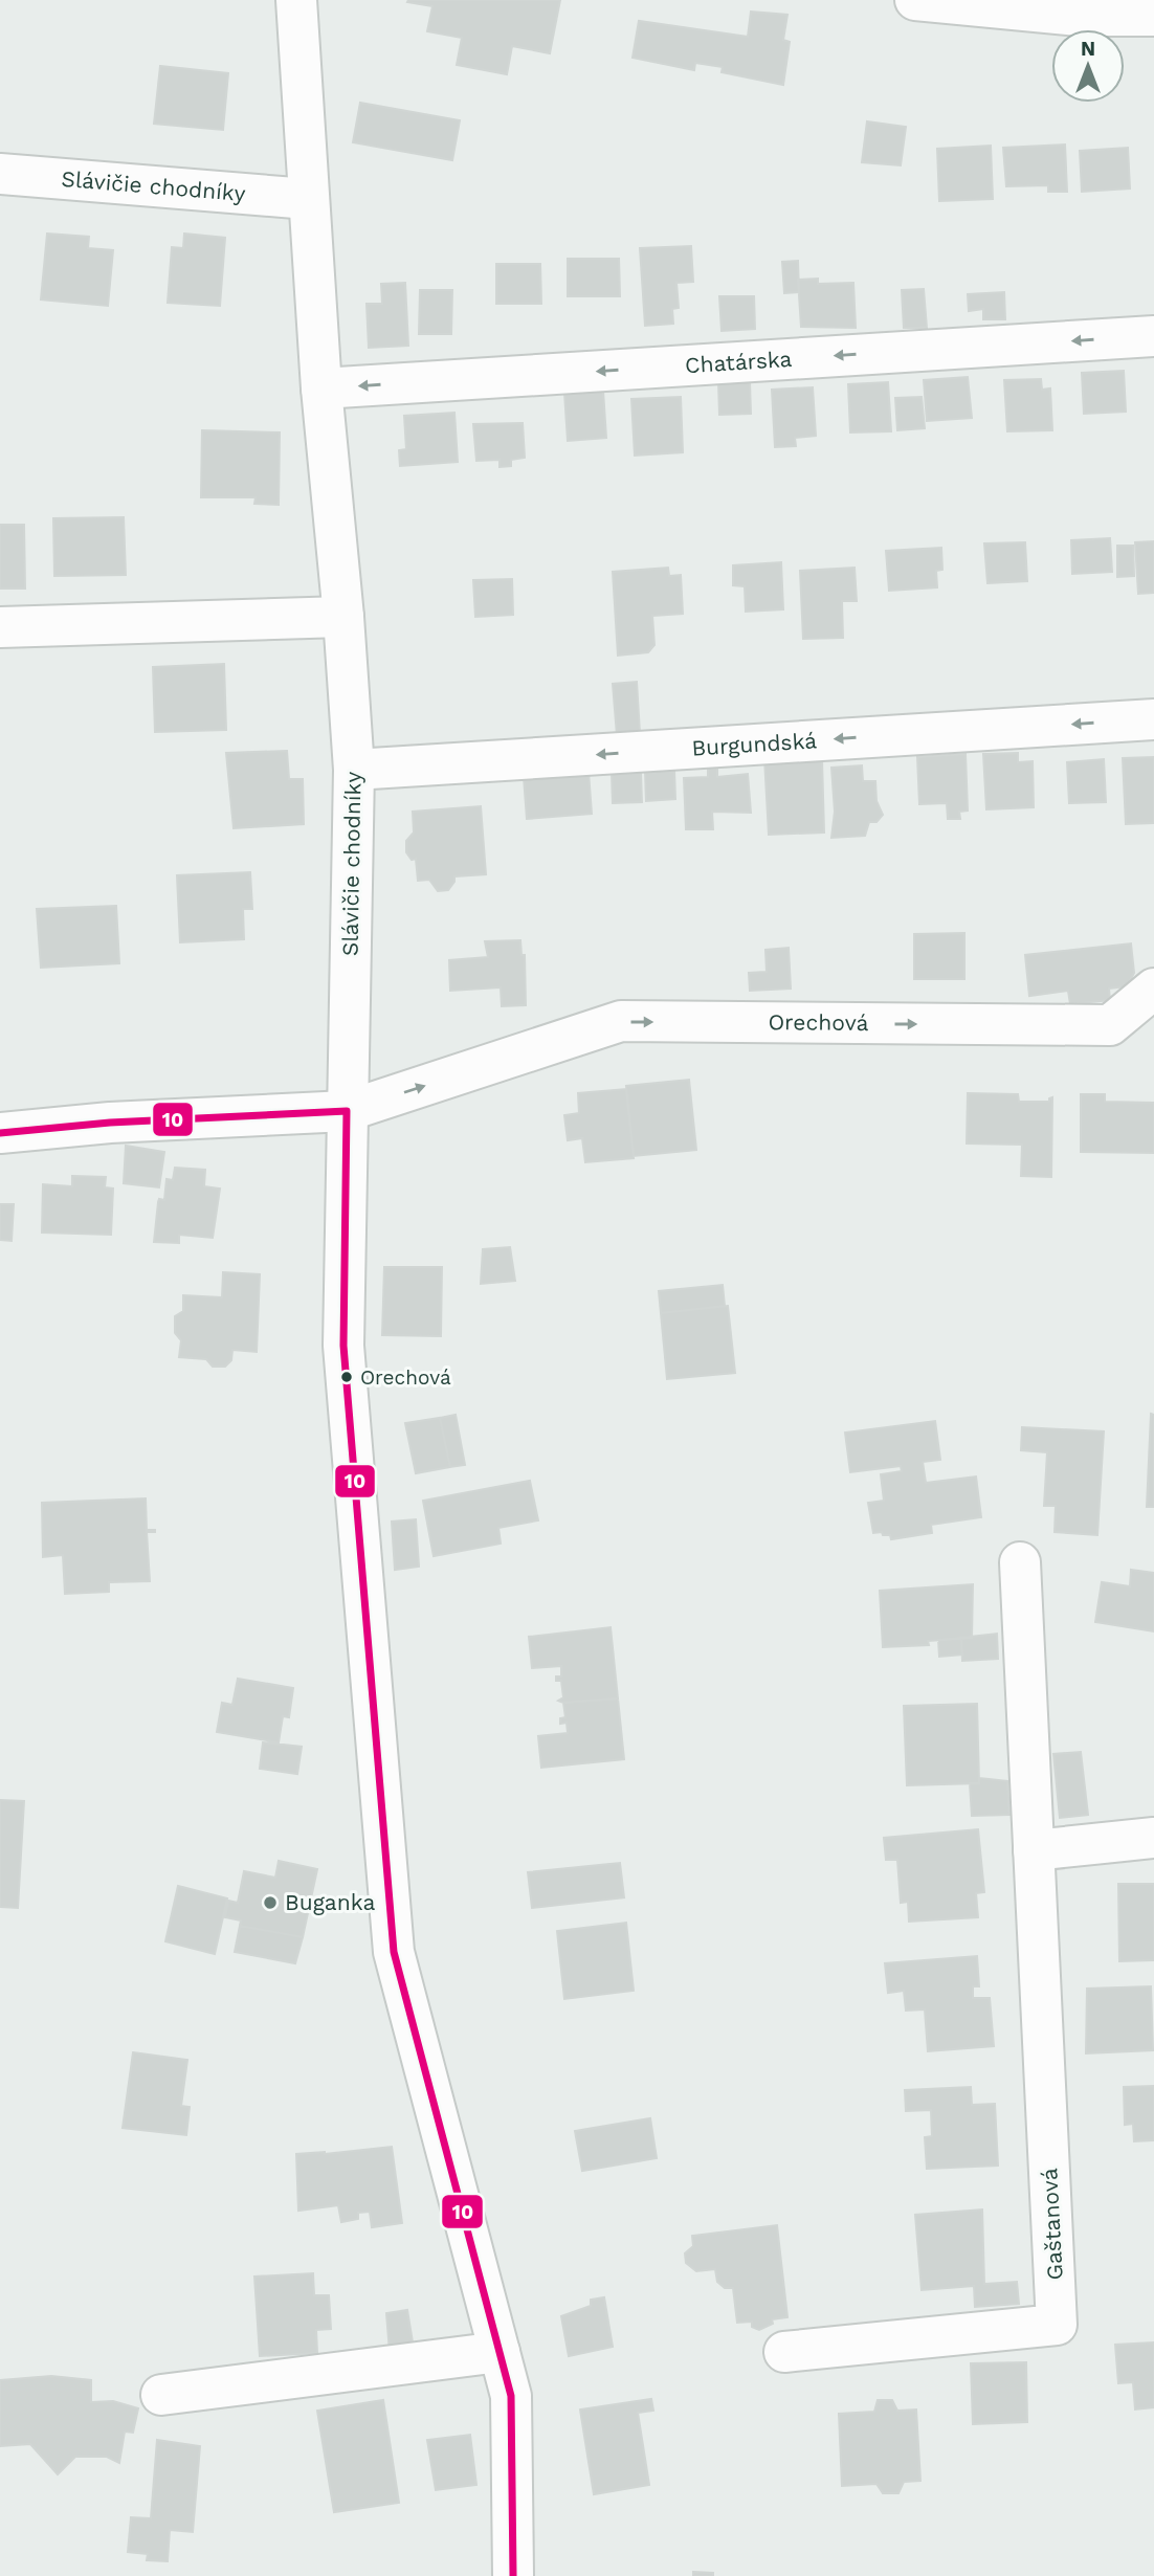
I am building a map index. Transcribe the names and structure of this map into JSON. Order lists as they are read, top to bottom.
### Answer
{
  "streets": {
    "street": [
      "Slávičie chodníky",
      "Chatárska",
      "Burgundská",
      "Orechová",
      "Gaštanová"
    ]
  },
  "crossings": [
    ["Slávičie chodníky", "Chatárska"],
    ["Slávičie chodníky", "Burgundská"],
    ["Slávičie chodníky", "Orechová"]
  ],
  "one_way": ["Chatárska", "Burgundská", "Orechová"],
  "places": ["Orechová", "Buganka"],
  "lines": ["transit line 10"],
  "north": "top"
}
